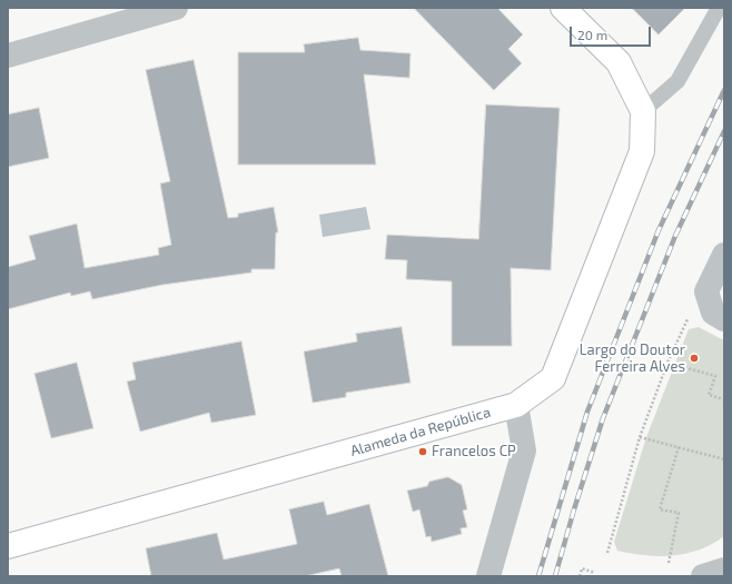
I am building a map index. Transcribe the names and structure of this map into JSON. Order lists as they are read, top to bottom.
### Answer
{
  "streets": {
    "main road": ["Alameda da República"]
  },
  "places": ["Largo do Doutor Ferreira Alves", "Francelos CP"],
  "scale_bar": "20 m"
}
